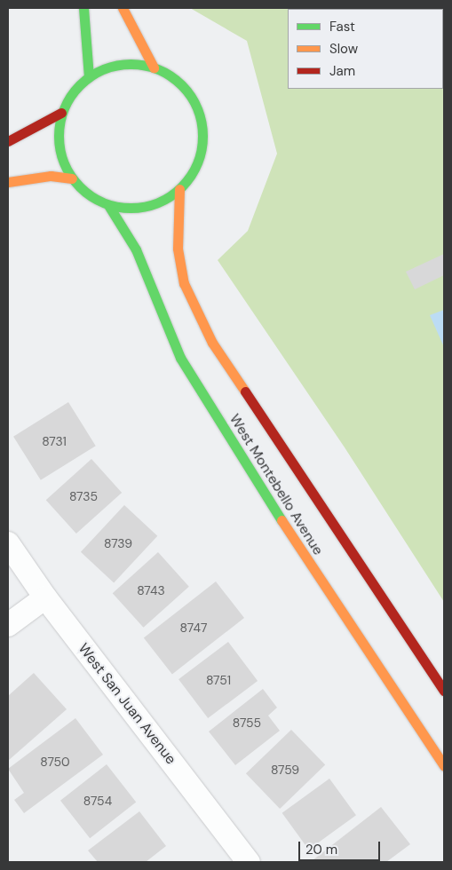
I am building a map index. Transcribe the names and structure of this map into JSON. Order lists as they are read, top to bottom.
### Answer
{
  "streets": {
    "street": ["West Montebello Avenue", "West San Juan Avenue"]
  },
  "house_numbers": [
    "8731",
    "8735",
    "8739",
    "8743",
    "8747",
    "8751",
    "8755",
    "8750",
    "8759",
    "8754"
  ],
  "legend": ["Fast", "Slow", "Jam"],
  "scale_bar": "20 m"
}
